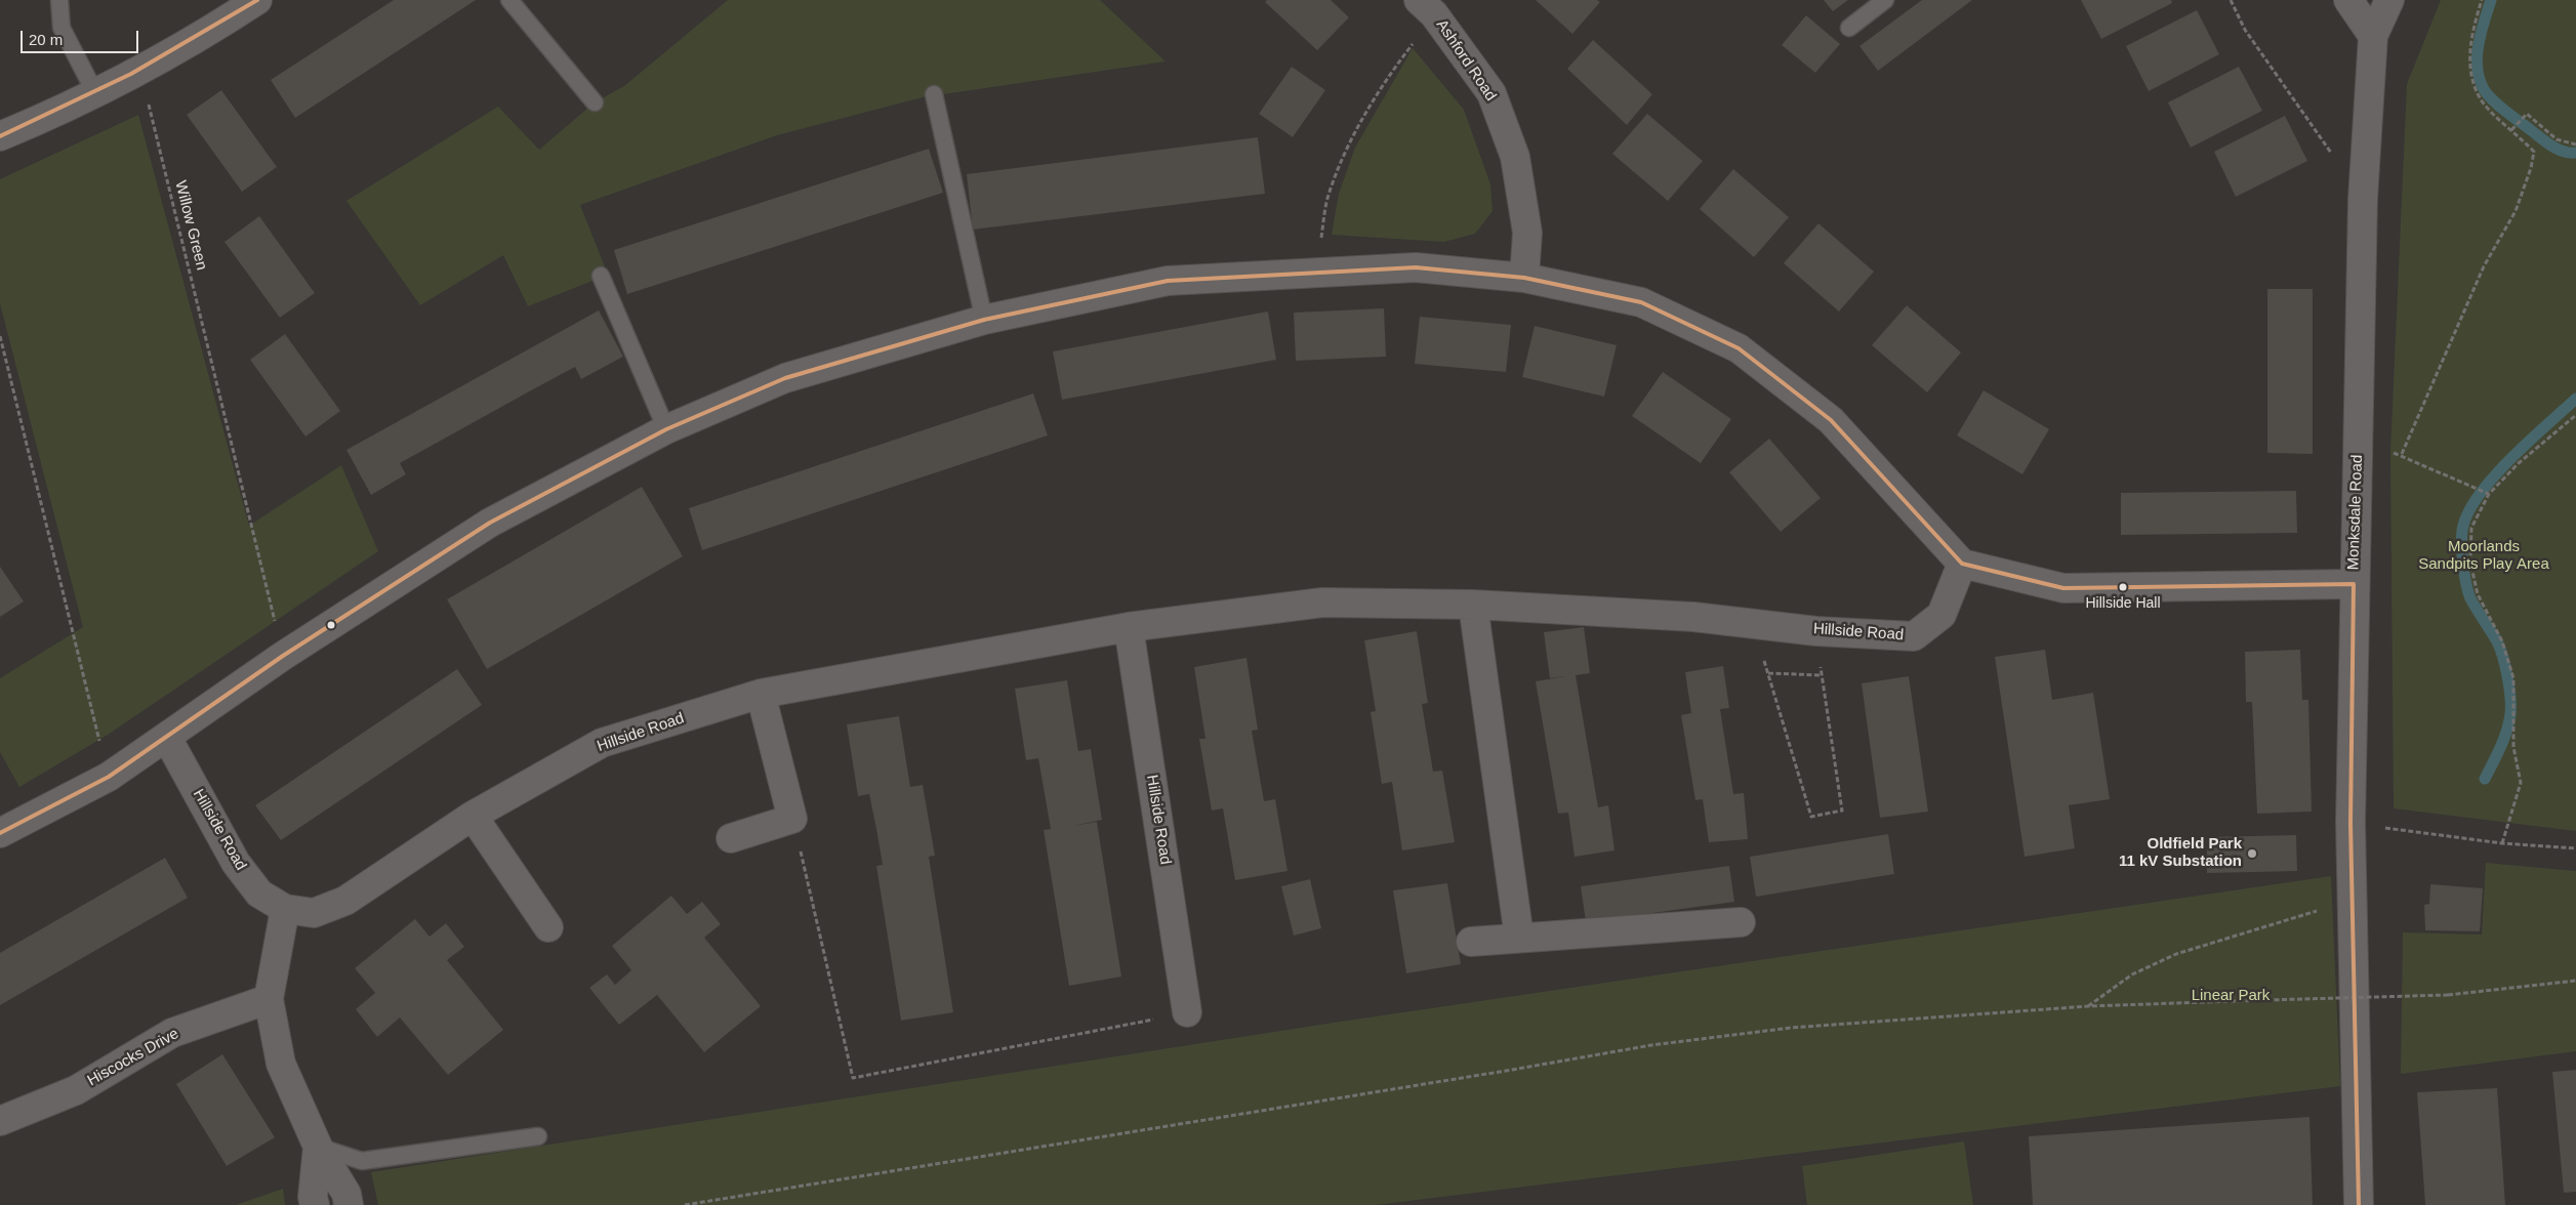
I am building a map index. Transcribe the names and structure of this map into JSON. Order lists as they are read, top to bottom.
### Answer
{
  "streets": {
    "street": [
      "Ashford Road",
      "Monksdale Road",
      "Hillside Road",
      "Hiscocks Drive"
    ],
    "path": ["Willow Green"]
  },
  "parks": ["Moorlands Sandpits Play Area", "Linear Park"],
  "places": ["Hillside Hall", "Oldfield Park 11 kV Substation"],
  "scale_bar": "20 m"
}
